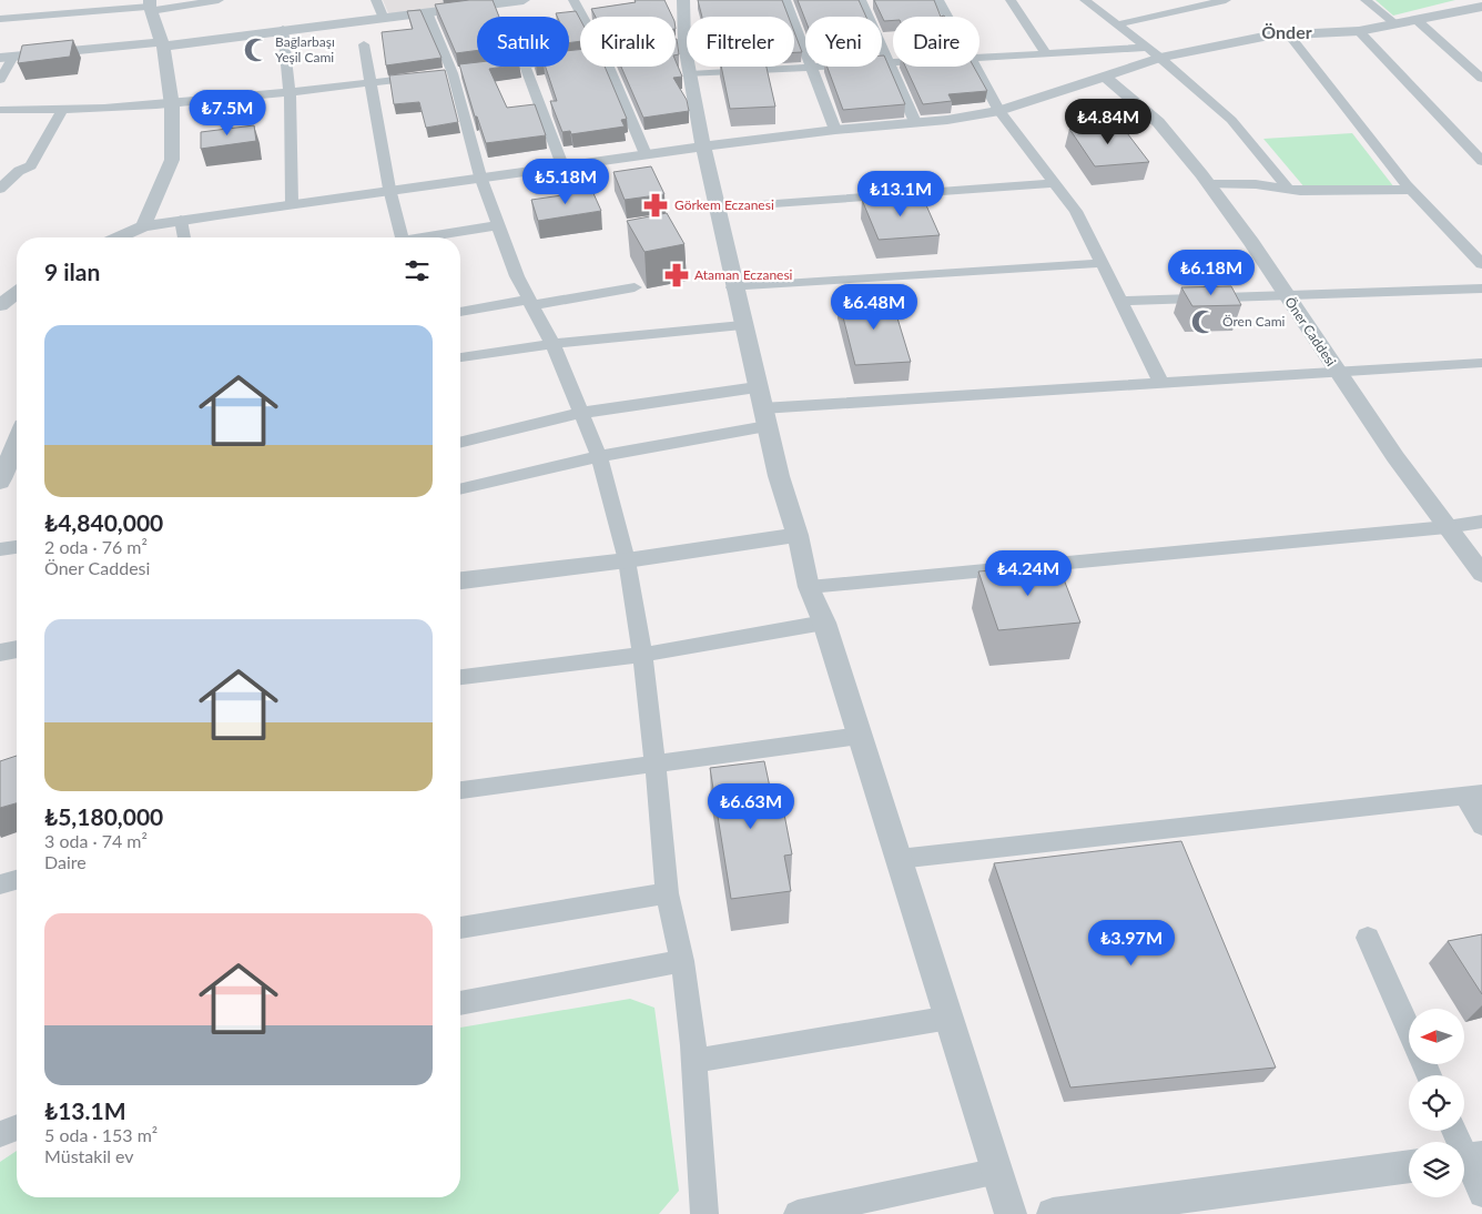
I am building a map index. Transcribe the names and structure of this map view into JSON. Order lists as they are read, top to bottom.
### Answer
{
  "streets": {
    "street": ["Öner Caddesi"]
  },
  "districts": ["Önder"],
  "places": {
    "mosque": ["Bağlarbaşı Yeşil Cami", "Ören Cami"],
    "pharmacy": ["Görkem Eczanesi", "Ataman Eczanesi"]
  },
  "north": "left",
  "page": {
    "chip": [
      "Satılık",
      "Kiralık",
      "Filtreler",
      "Yeni",
      "Daire"
    ],
    "price": [
      "₺7.5M",
      "₺4.84M",
      "₺5.18M",
      "₺13.1M",
      "₺6.18M",
      "₺6.48M",
      "₺4.24M",
      "₺6.63M",
      "₺3.97M"
    ],
    "heading": "9 ilan",
    "list": [
      {
        "name": "₺4,840,000",
        "note": "2 oda · 76 m² · Öner Caddesi"
      },
      {
        "name": "₺5,180,000",
        "note": "3 oda · 74 m² · Daire"
      },
      {
        "name": "₺13.1M",
        "note": "5 oda · 153 m² · Müstakil ev"
      }
    ]
  }
}
